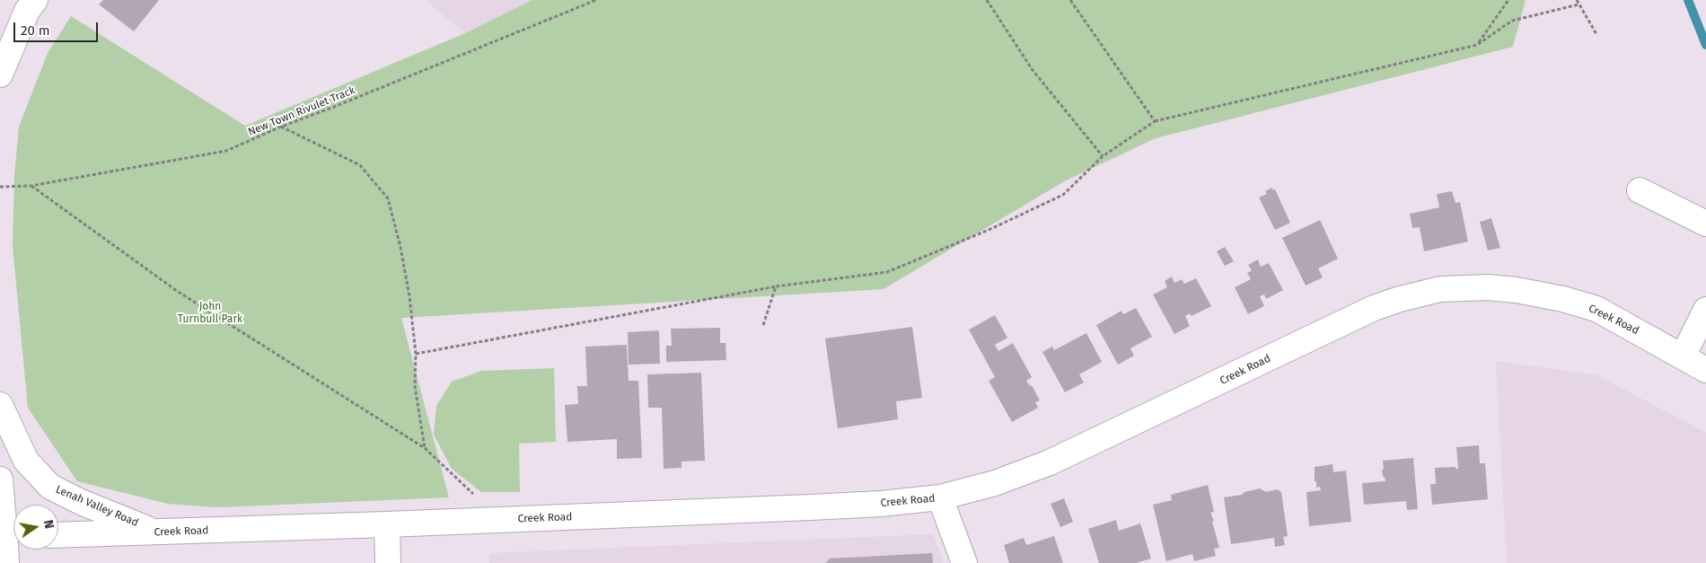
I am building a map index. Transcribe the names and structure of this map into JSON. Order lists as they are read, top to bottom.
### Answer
{
  "streets": {
    "street": ["Creek Road", "Lenah Valley Road"],
    "path": ["New Town Rivulet Track"]
  },
  "crossings": [
    ["Creek Road", "Lenah Valley Road"]
  ],
  "parks": ["John Turnbull Park"],
  "scale_bar": "20 m",
  "north": "right"
}
